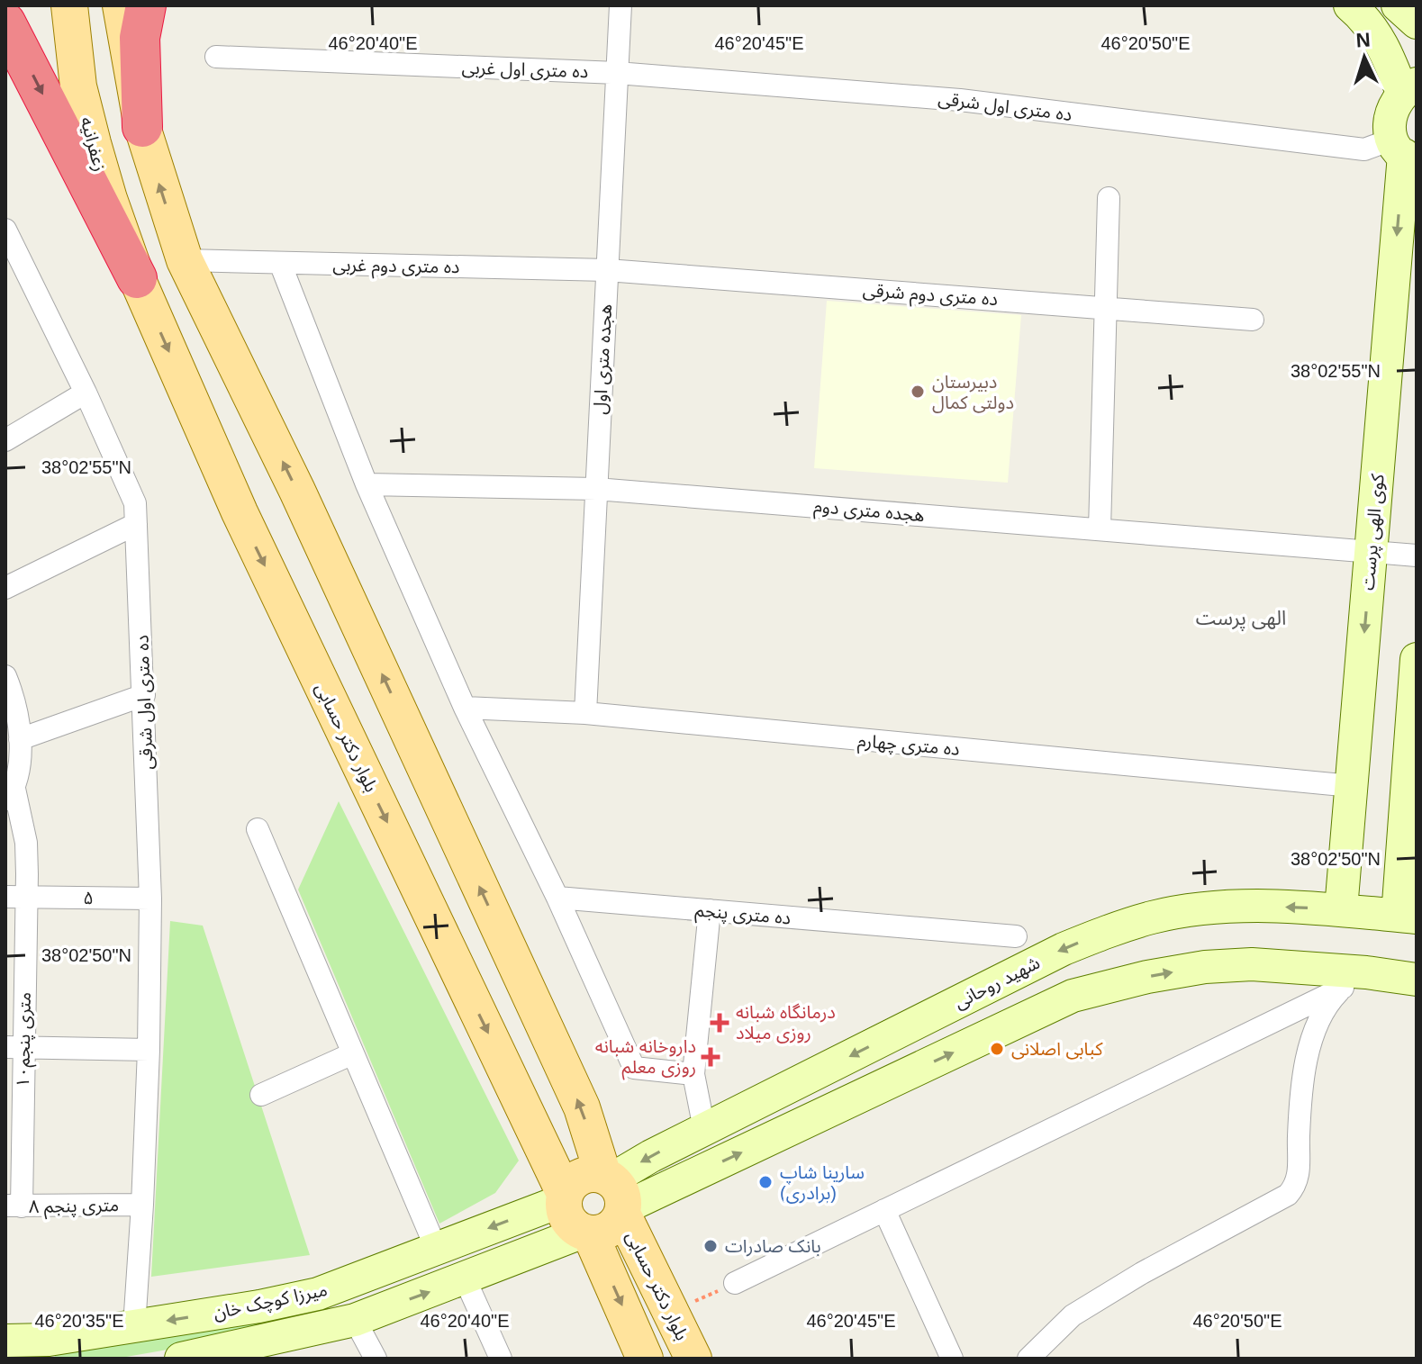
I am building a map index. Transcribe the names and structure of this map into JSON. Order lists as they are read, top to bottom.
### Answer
{
  "streets": {
    "main road": [
      "زعفرانیه",
      "کوی الهی پرست",
      "بلوار دکتر حسابی",
      "شهید روحانی",
      "میرزا کوچک خان"
    ],
    "street": [
      "ده متری اول غربی",
      "ده متری اول شرقی",
      "ده متری دوم غربی",
      "ده متری دوم شرقی",
      "هجده متری اول",
      "هجده متری دوم",
      "ده متری چهارم",
      "۵",
      "ده متری پنجم",
      "۱۰متری پنجم",
      "۸ متری پنجم"
    ]
  },
  "crossings": [
    ["ده متری اول غربی", "ده متری اول شرقی"],
    ["ده متری اول غربی", "هجده متری اول"],
    ["ده متری اول شرقی", "هجده متری اول"],
    ["ده متری اول شرقی", "کوی الهی پرست"],
    ["ده متری اول شرقی", "۵"],
    ["ده متری اول شرقی", "۸ متری پنجم"],
    ["ده متری اول شرقی", "میرزا کوچک خان"],
    ["زعفرانیه", "بلوار دکتر حسابی"],
    ["ده متری دوم غربی", "ده متری دوم شرقی"],
    ["ده متری دوم غربی", "هجده متری اول"],
    ["ده متری دوم غربی", "بلوار دکتر حسابی"],
    ["ده متری دوم شرقی", "هجده متری اول"],
    ["هجده متری اول", "هجده متری دوم"],
    ["هجده متری اول", "ده متری چهارم"],
    ["هجده متری دوم", "کوی الهی پرست"],
    ["کوی الهی پرست", "ده متری چهارم"],
    ["کوی الهی پرست", "شهید روحانی"],
    ["بلوار دکتر حسابی", "شهید روحانی"],
    ["بلوار دکتر حسابی", "میرزا کوچک خان"],
    ["۵", "۱۰متری پنجم"],
    ["شهید روحانی", "میرزا کوچک خان"],
    ["۱۰متری پنجم", "۸ متری پنجم"]
  ],
  "one_way": ["کوی الهی پرست"],
  "districts": ["الهی پرست"],
  "places": {
    "other": [
      "دبیرستان دولتی کمال",
      "کبابی اصلانی",
      "سارینا شاپ (برادری)",
      "بانک صادرات"
    ],
    "health": ["درمانگاه شبانه روزی میلاد", "داروخانه شبانه روزی معلم"]
  },
  "north": "top",
  "coordinates": [
    "46°20'40\"E",
    "46°20'45\"E",
    "46°20'50\"E",
    "38°02'55\"N",
    "38°02'50\"N",
    "46°20'35\"E"
  ]
}
